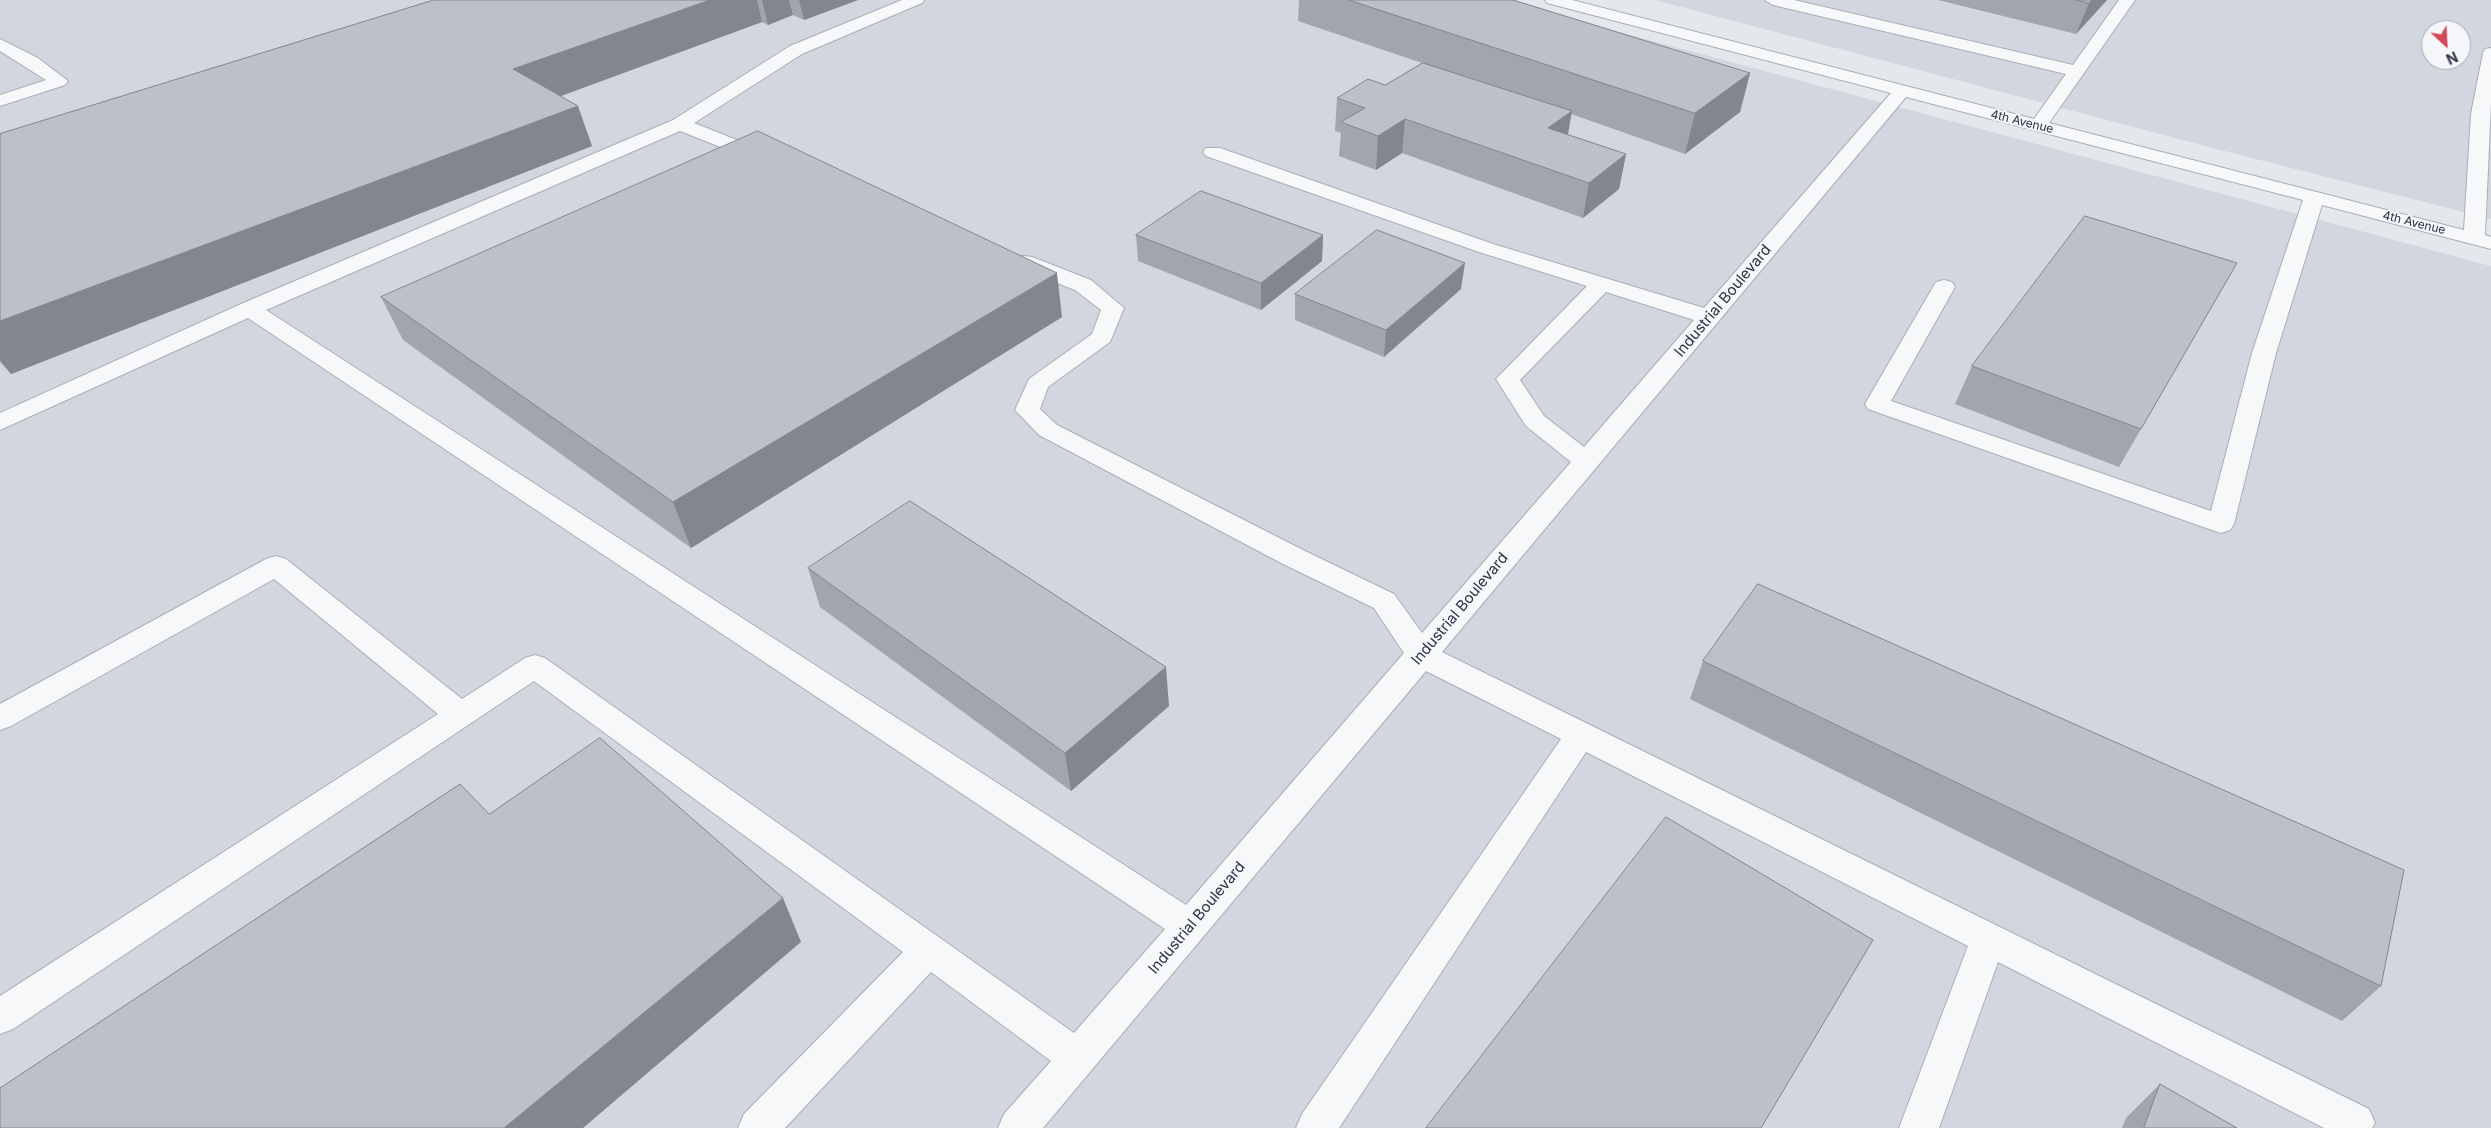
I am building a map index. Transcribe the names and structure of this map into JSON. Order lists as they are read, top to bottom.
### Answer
{
  "streets": {
    "street": ["4th Avenue", "Industrial Boulevard"]
  },
  "crossings": [
    ["4th Avenue", "Industrial Boulevard"]
  ],
  "north": "bottom right"
}
